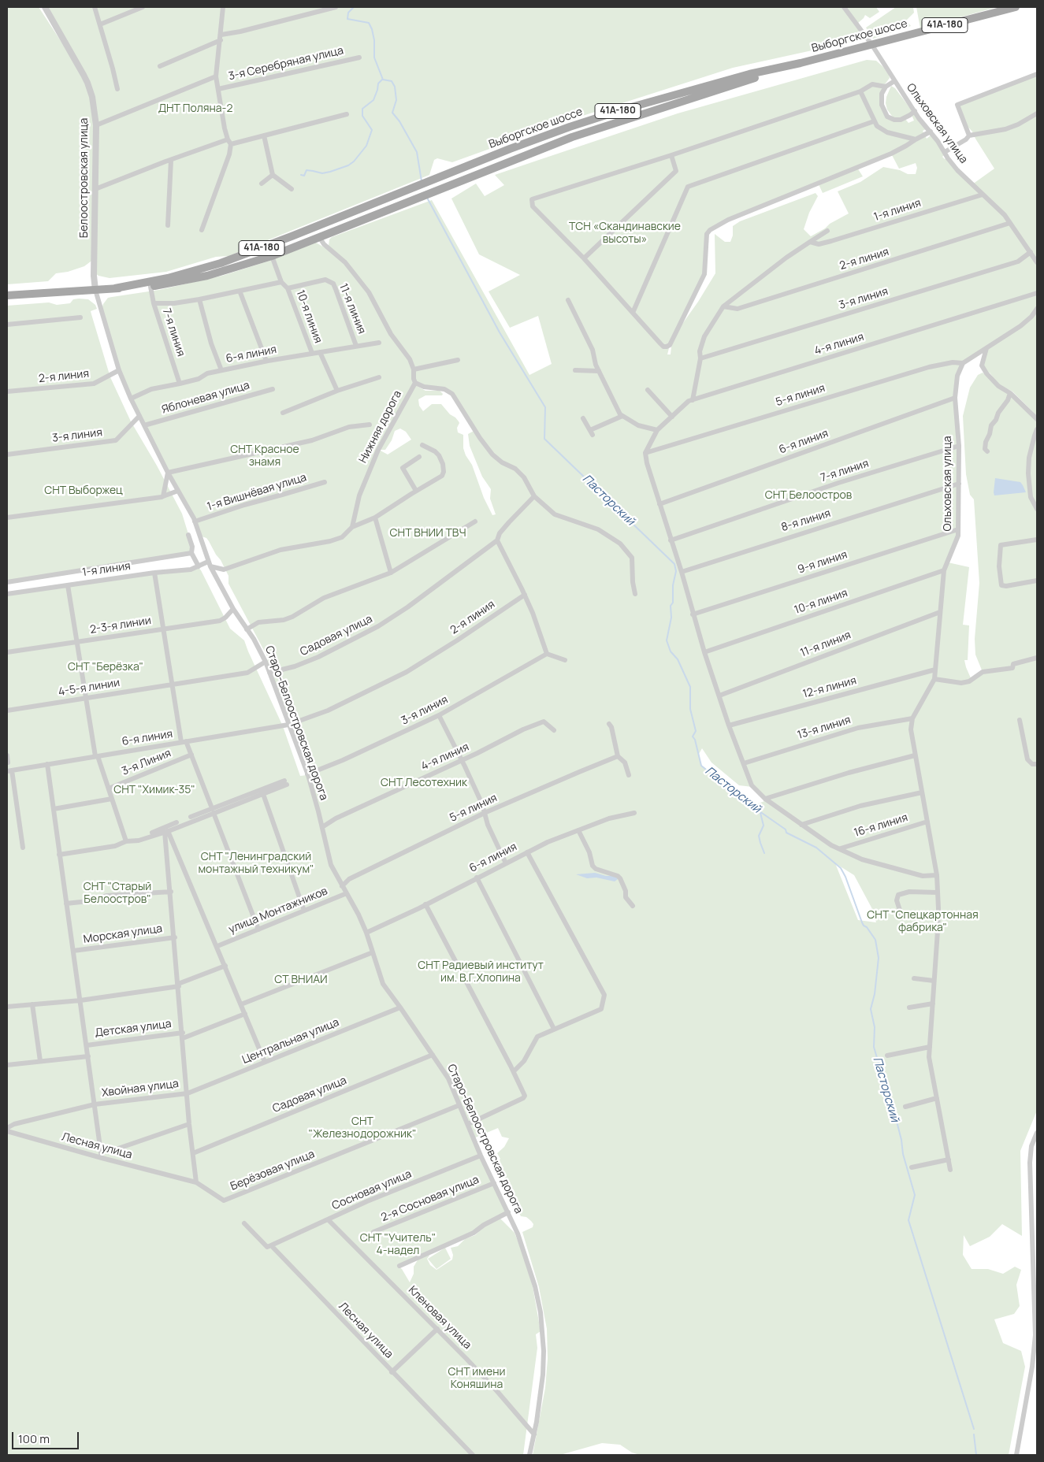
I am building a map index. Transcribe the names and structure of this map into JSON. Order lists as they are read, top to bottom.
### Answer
{
  "streets": {
    "main road": ["41А-180", "Выборгское шоссе"],
    "street": [
      "3-я Серебряная улица",
      "Ольховская улица",
      "Белоостровская улица",
      "1-я линия",
      "2-я линия",
      "3-я линия",
      "11-я линия",
      "10-я линия",
      "7-я линия",
      "4-я линия",
      "6-я линия",
      "5-я линия",
      "Яблоневая улица",
      "Нижняя дорога",
      "1-я Вишнёвая улица",
      "8-я линия",
      "9-я линия",
      "2-3-я линии",
      "Садовая улица",
      "4-5-я линии",
      "12-я линия",
      "Старо-Белоостровская дорога",
      "13-я линия",
      "3-я Линия",
      "16-я линия",
      "улица Монтажников",
      "Морская улица",
      "Детская улица",
      "Центральная улица",
      "Хвойная улица",
      "Лесная улица",
      "Берёзовая улица",
      "Сосновая улица",
      "2-я Сосновая улица",
      "Кленовая улица"
    ]
  },
  "crossings": [
    ["41А-180", "Выборгское шоссе"],
    ["41А-180", "Белоостровская улица"],
    ["41А-180", "7-я линия"],
    ["41А-180", "Старо-Белоостровская дорога"],
    ["Выборгское шоссе", "Ольховская улица"],
    ["Ольховская улица", "1-я линия"],
    ["Ольховская улица", "2-я линия"],
    ["Ольховская улица", "3-я линия"],
    ["Ольховская улица", "11-я линия"],
    ["Ольховская улица", "10-я линия"],
    ["Ольховская улица", "7-я линия"],
    ["Ольховская улица", "6-я линия"],
    ["Ольховская улица", "5-я линия"],
    ["Ольховская улица", "8-я линия"],
    ["Ольховская улица", "9-я линия"],
    ["Ольховская улица", "12-я линия"],
    ["Белоостровская улица", "Старо-Белоостровская дорога"],
    ["1-я линия", "Старо-Белоостровская дорога"],
    ["2-я линия", "6-я линия"],
    ["2-я линия", "Старо-Белоостровская дорога"],
    ["3-я линия", "Старо-Белоостровская дорога"],
    ["11-я линия", "10-я линия"],
    ["11-я линия", "6-я линия"],
    ["10-я линия", "6-я линия"],
    ["7-я линия", "6-я линия"],
    ["4-я линия", "Старо-Белоостровская дорога"],
    ["6-я линия", "Старо-Белоостровская дорога"],
    ["5-я линия", "Старо-Белоостровская дорога"],
    ["Яблоневая улица", "Старо-Белоостровская дорога"],
    ["1-я Вишнёвая улица", "Старо-Белоостровская дорога"],
    ["2-3-я линии", "Старо-Белоостровская дорога"],
    ["Садовая улица", "Старо-Белоостровская дорога"],
    ["4-5-я линии", "Старо-Белоостровская дорога"],
    ["Старо-Белоостровская дорога", "улица Монтажников"],
    ["Старо-Белоостровская дорога", "Центральная улица"],
    ["Старо-Белоостровская дорога", "Берёзовая улица"],
    ["Старо-Белоостровская дорога", "Сосновая улица"],
    ["Старо-Белоостровская дорога", "2-я Сосновая улица"],
    ["Старо-Белоостровская дорога", "Кленовая улица"],
    ["Центральная улица", "Хвойная улица"],
    ["Лесная улица", "Берёзовая улица"],
    ["Лесная улица", "Сосновая улица"],
    ["Сосновая улица", "Кленовая улица"]
  ],
  "water": ["Пасторский"],
  "parks": [
    "ДНТ Поляна-2",
    "ТСН «Скандинавские высоты»",
    "СНТ Красное знамя",
    "СНТ Выборжец",
    "СНТ Белоостров",
    "СНТ ВНИИ ТВЧ",
    "СНТ \"Берёзка\"",
    "СНТ Лесотехник",
    "СНТ \"Химик-35\"",
    "СНТ \"Ленинградский монтажный техникум\"",
    "СНТ \"Старый Белоостров\"",
    "СНТ \"Спецкартонная фабрика\"",
    "СНТ Радиевый институт им. В.Г.Хлопина",
    "СТ ВНИАИ",
    "СНТ \"Железнодорожник\"",
    "СНТ \"Учитель\" 4-надел",
    "СНТ имени Коняшина"
  ],
  "scale_bar": "100 m"
}
